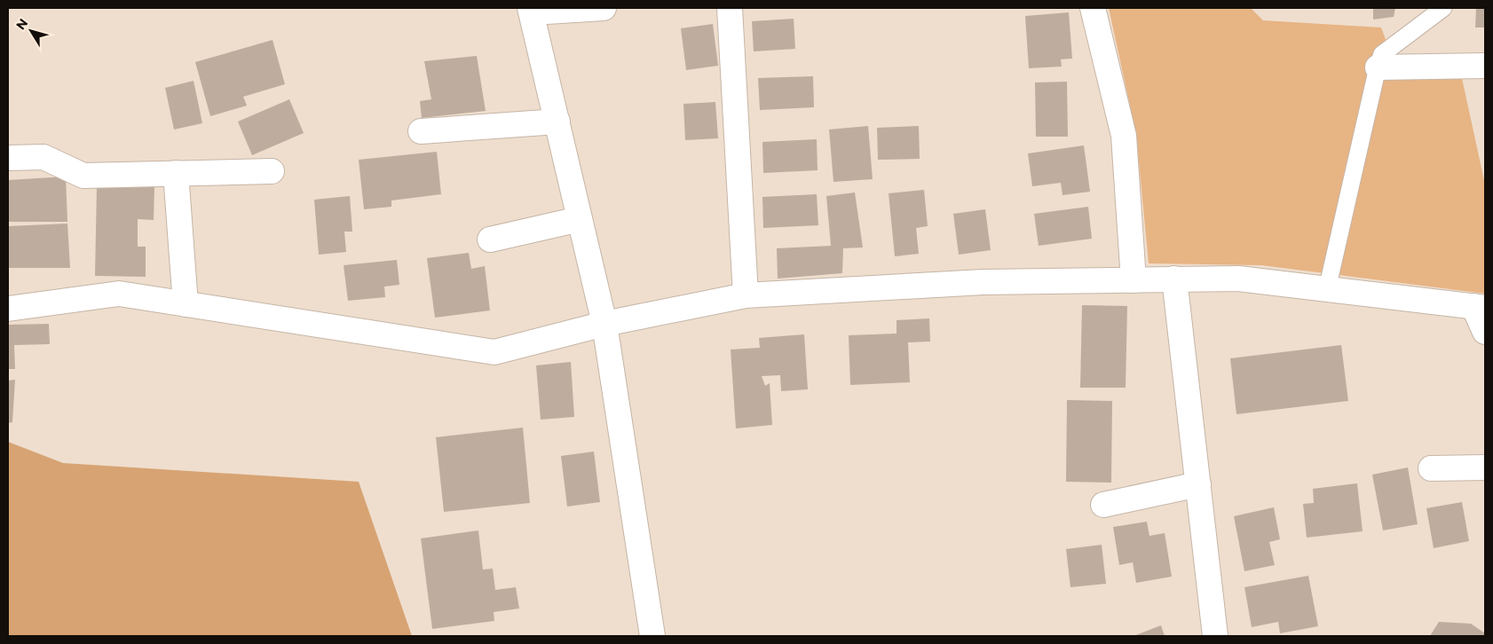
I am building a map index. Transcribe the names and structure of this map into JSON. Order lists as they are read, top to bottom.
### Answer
{
  "north": "top left"
}
